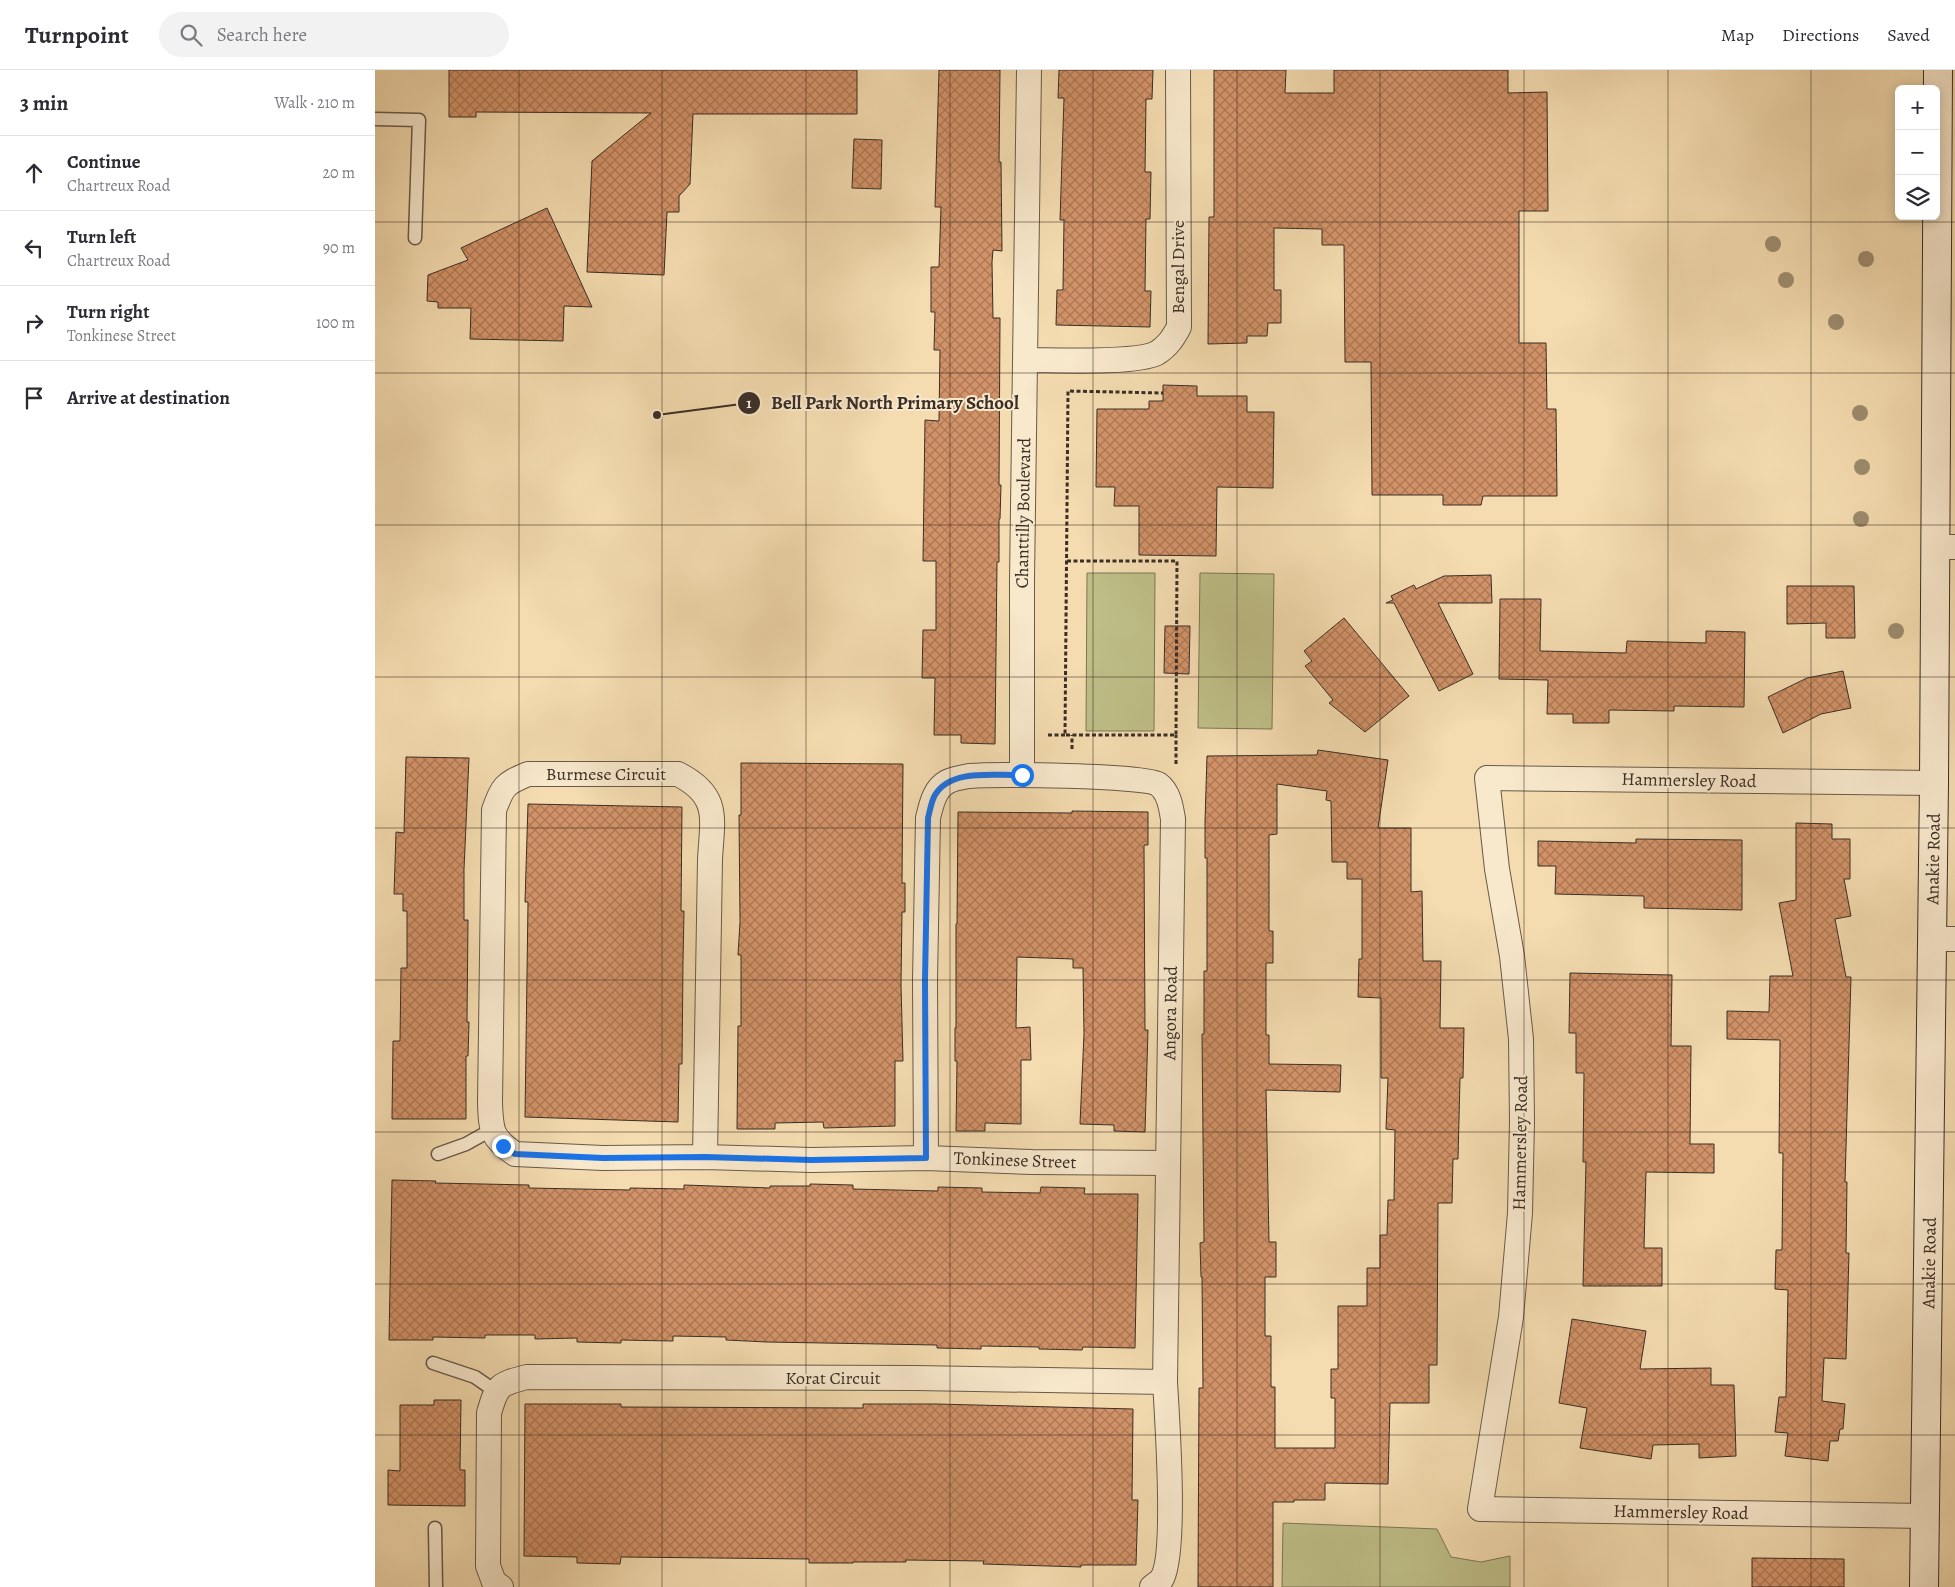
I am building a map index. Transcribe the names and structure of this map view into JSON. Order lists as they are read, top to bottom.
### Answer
{
  "streets": {
    "main road": ["Anakie Road"],
    "street": [
      "Bengal Drive",
      "Chanttilly Boulevard",
      "Burmese Circuit",
      "Hammersley Road",
      "Angora Road",
      "Tonkinese Street",
      "Korat Circuit"
    ]
  },
  "crossings": [
    ["Bengal Drive", "Chanttilly Boulevard"],
    ["Chanttilly Boulevard", "Angora Road"],
    ["Burmese Circuit", "Tonkinese Street"],
    ["Hammersley Road", "Anakie Road"],
    ["Angora Road", "Tonkinese Street"],
    ["Angora Road", "Korat Circuit"]
  ],
  "places": ["Bell Park North Primary School"],
  "page": {
    "header": "Turnpoint",
    "search": "Search here",
    "nav": ["Map", "Directions", "Saved"],
    "heading": ["3 min", "Walk · 210 m"],
    "map_buttons": ["+", "−"],
    "list": [
      ["Continue", "Chartreux Road", "20 m"],
      ["Turn left", "Chartreux Road", "90 m"],
      ["Turn right", "Tonkinese Street", "100 m"],
      "Arrive at destination"
    ]
  }
}
